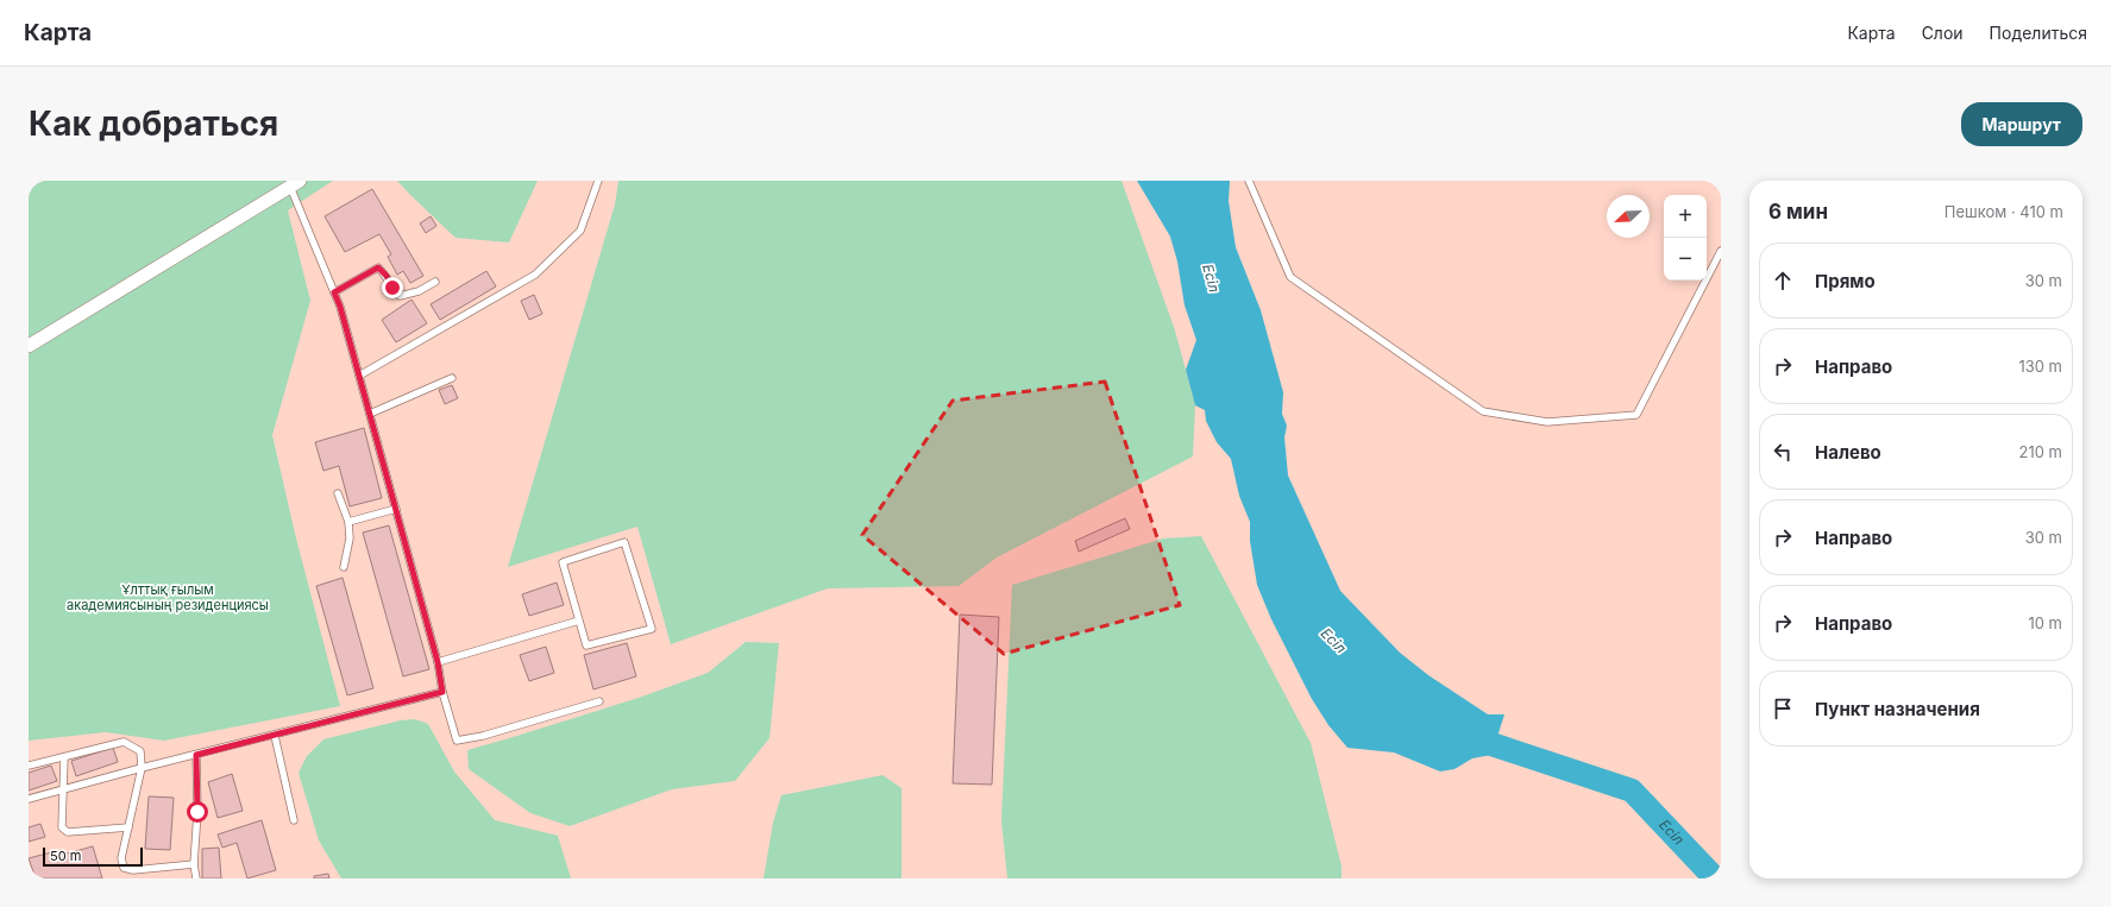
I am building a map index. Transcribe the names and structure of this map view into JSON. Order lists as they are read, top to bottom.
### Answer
{
  "water": ["Есіл"],
  "parks": ["Ұлттық ғылым академиясының резиденциясы"],
  "scale_bar": "50 m",
  "north": "bottom left",
  "page": {
    "header": "Карта",
    "nav": ["Карта", "Слои", "Поделиться"],
    "buttons": "Маршрут",
    "title": "Как добраться",
    "heading": ["6 мин", "Пешком · 410 m"],
    "map_buttons": ["+", "−"],
    "list": [
      ["Прямо", "30 m"],
      ["Направо", "130 m"],
      ["Налево", "210 m"],
      ["Направо", "30 m"],
      ["Направо", "10 m"],
      "Пункт назначения"
    ],
    "scale": "50 m"
  }
}
